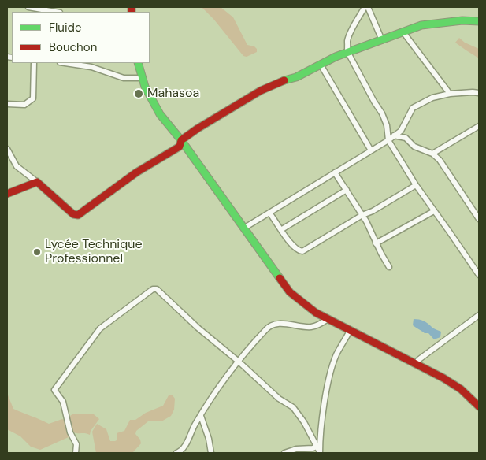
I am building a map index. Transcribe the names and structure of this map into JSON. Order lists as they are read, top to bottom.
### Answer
{
  "places": ["Mahasoa", "Lycée Technique Professionnel"],
  "legend": ["Fluide", "Bouchon"]
}
